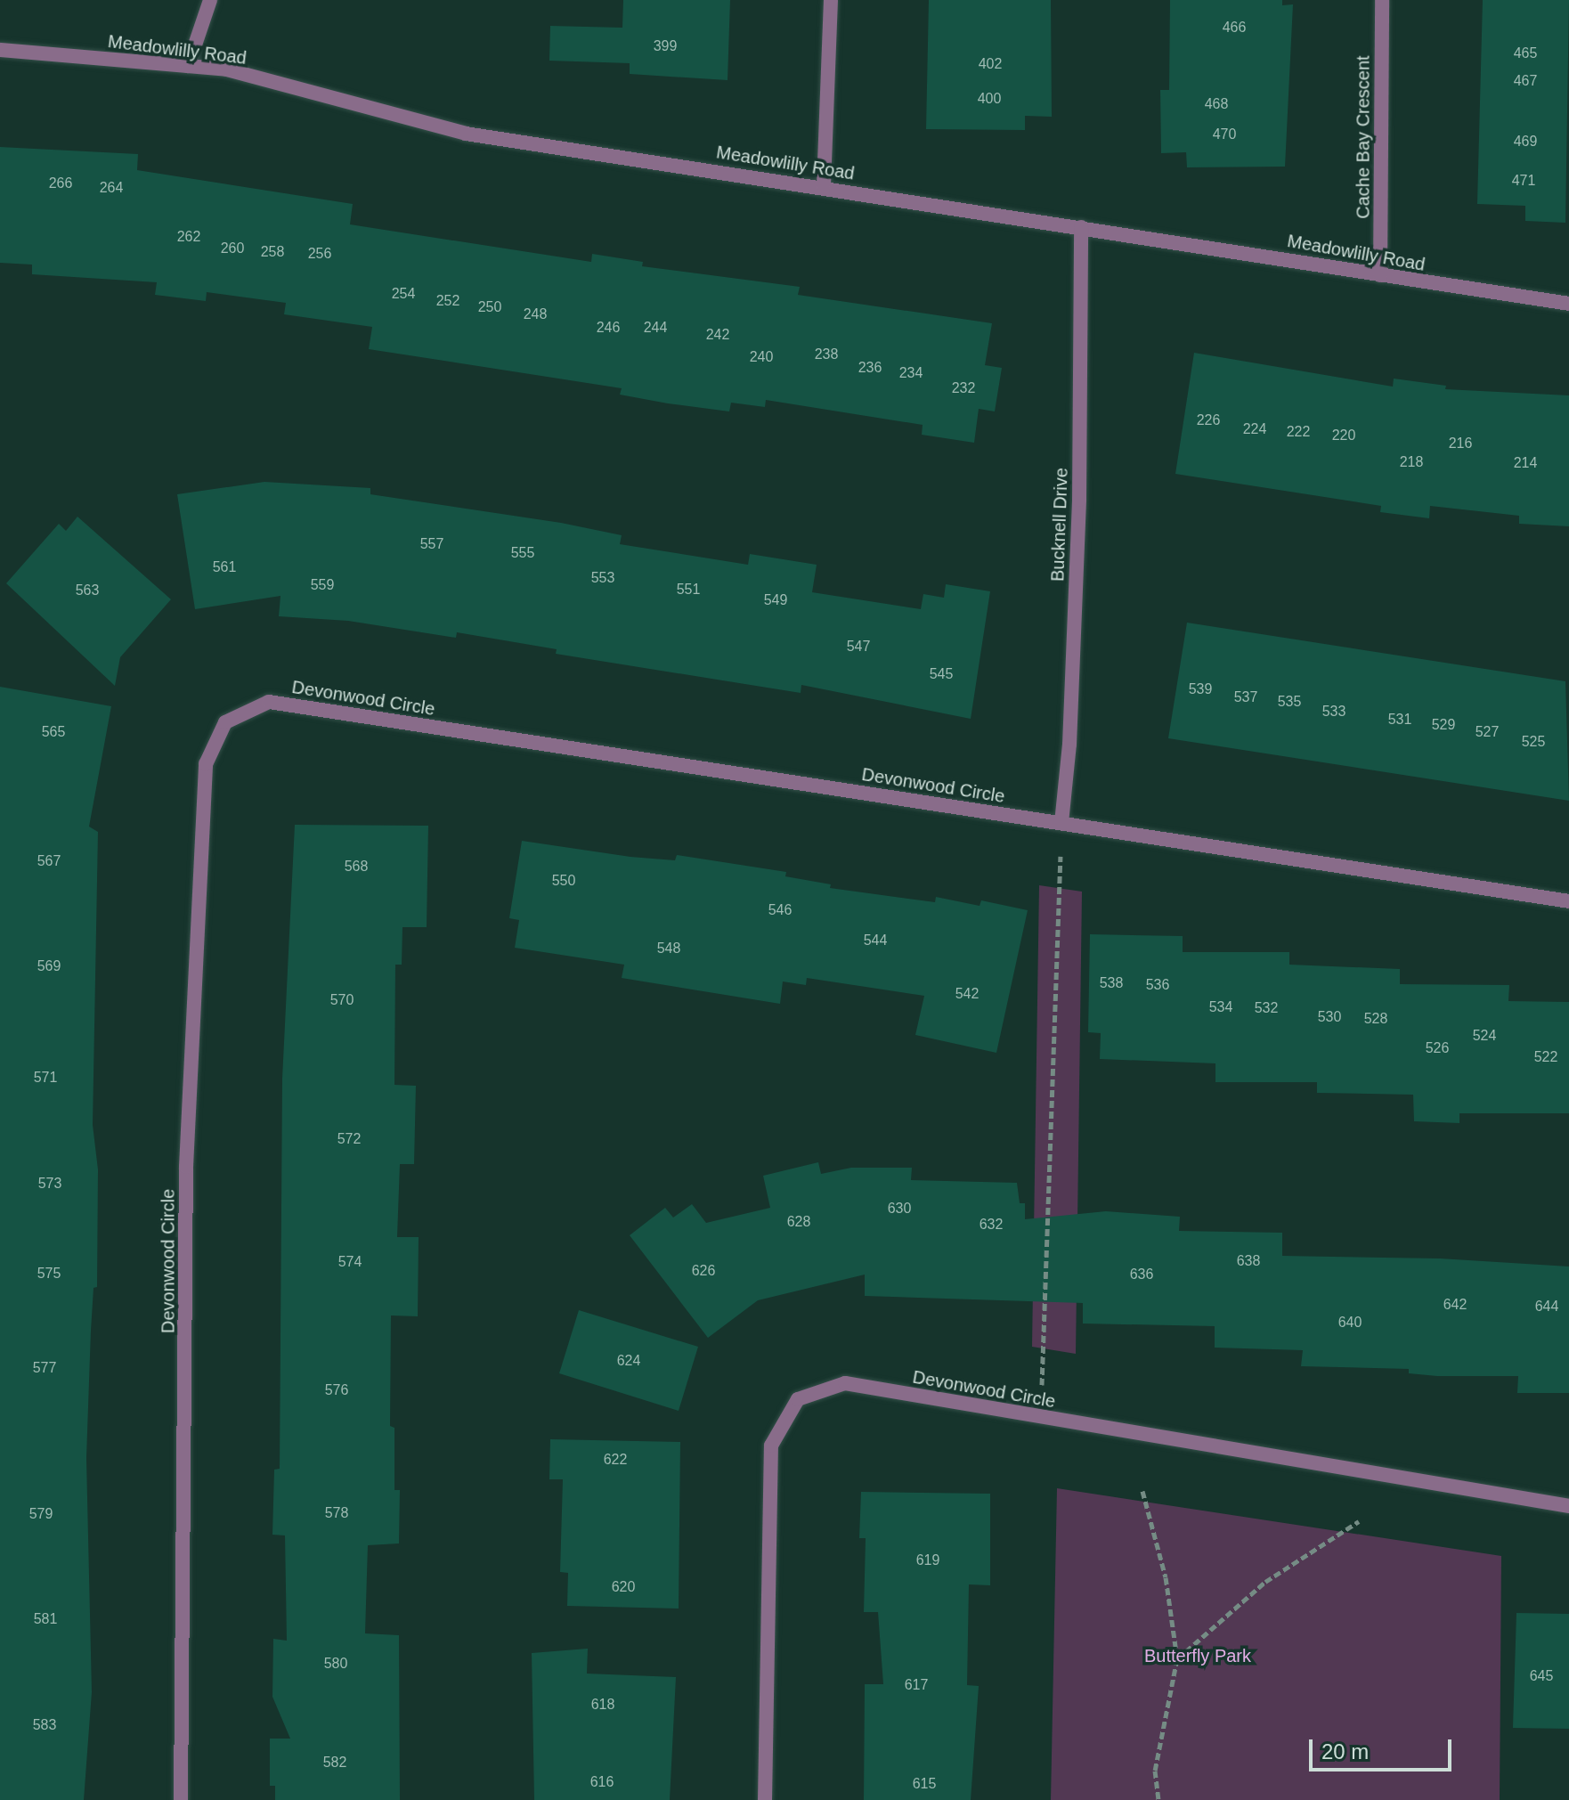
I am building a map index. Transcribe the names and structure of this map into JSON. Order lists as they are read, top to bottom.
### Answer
{
  "streets": {
    "street": [
      "Meadowlilly Road",
      "Cache Bay Crescent",
      "Bucknell Drive",
      "Devonwood Circle"
    ]
  },
  "crossings": [
    ["Meadowlilly Road", "Cache Bay Crescent"],
    ["Meadowlilly Road", "Bucknell Drive"],
    ["Bucknell Drive", "Devonwood Circle"]
  ],
  "parks": ["Butterfly Park"],
  "house_numbers": [
    "466",
    "399",
    "465",
    "402",
    "467",
    "400",
    "468",
    "470",
    "469",
    "471",
    "266",
    "264",
    "262",
    "260",
    "258",
    "256",
    "254",
    "252",
    "250",
    "248",
    "246",
    "244",
    "242",
    "238",
    "240",
    "236",
    "234",
    "232",
    "226",
    "224",
    "222",
    "220",
    "216",
    "218",
    "214",
    "557",
    "555",
    "561",
    "553",
    "559",
    "551",
    "563",
    "549",
    "547",
    "545",
    "539",
    "537",
    "535",
    "533",
    "531",
    "529",
    "565",
    "527",
    "525",
    "567",
    "568",
    "550",
    "546",
    "544",
    "548",
    "569",
    "538",
    "536",
    "542",
    "570",
    "534",
    "532",
    "530",
    "528",
    "524",
    "526",
    "522",
    "571",
    "572",
    "573",
    "630",
    "628",
    "632",
    "638",
    "574",
    "626",
    "575",
    "636",
    "642",
    "644",
    "640",
    "624",
    "577",
    "576",
    "622",
    "578",
    "579",
    "619",
    "620",
    "581",
    "580",
    "645",
    "617",
    "618",
    "583",
    "582",
    "616",
    "615"
  ],
  "scale_bar": "20 m"
}
